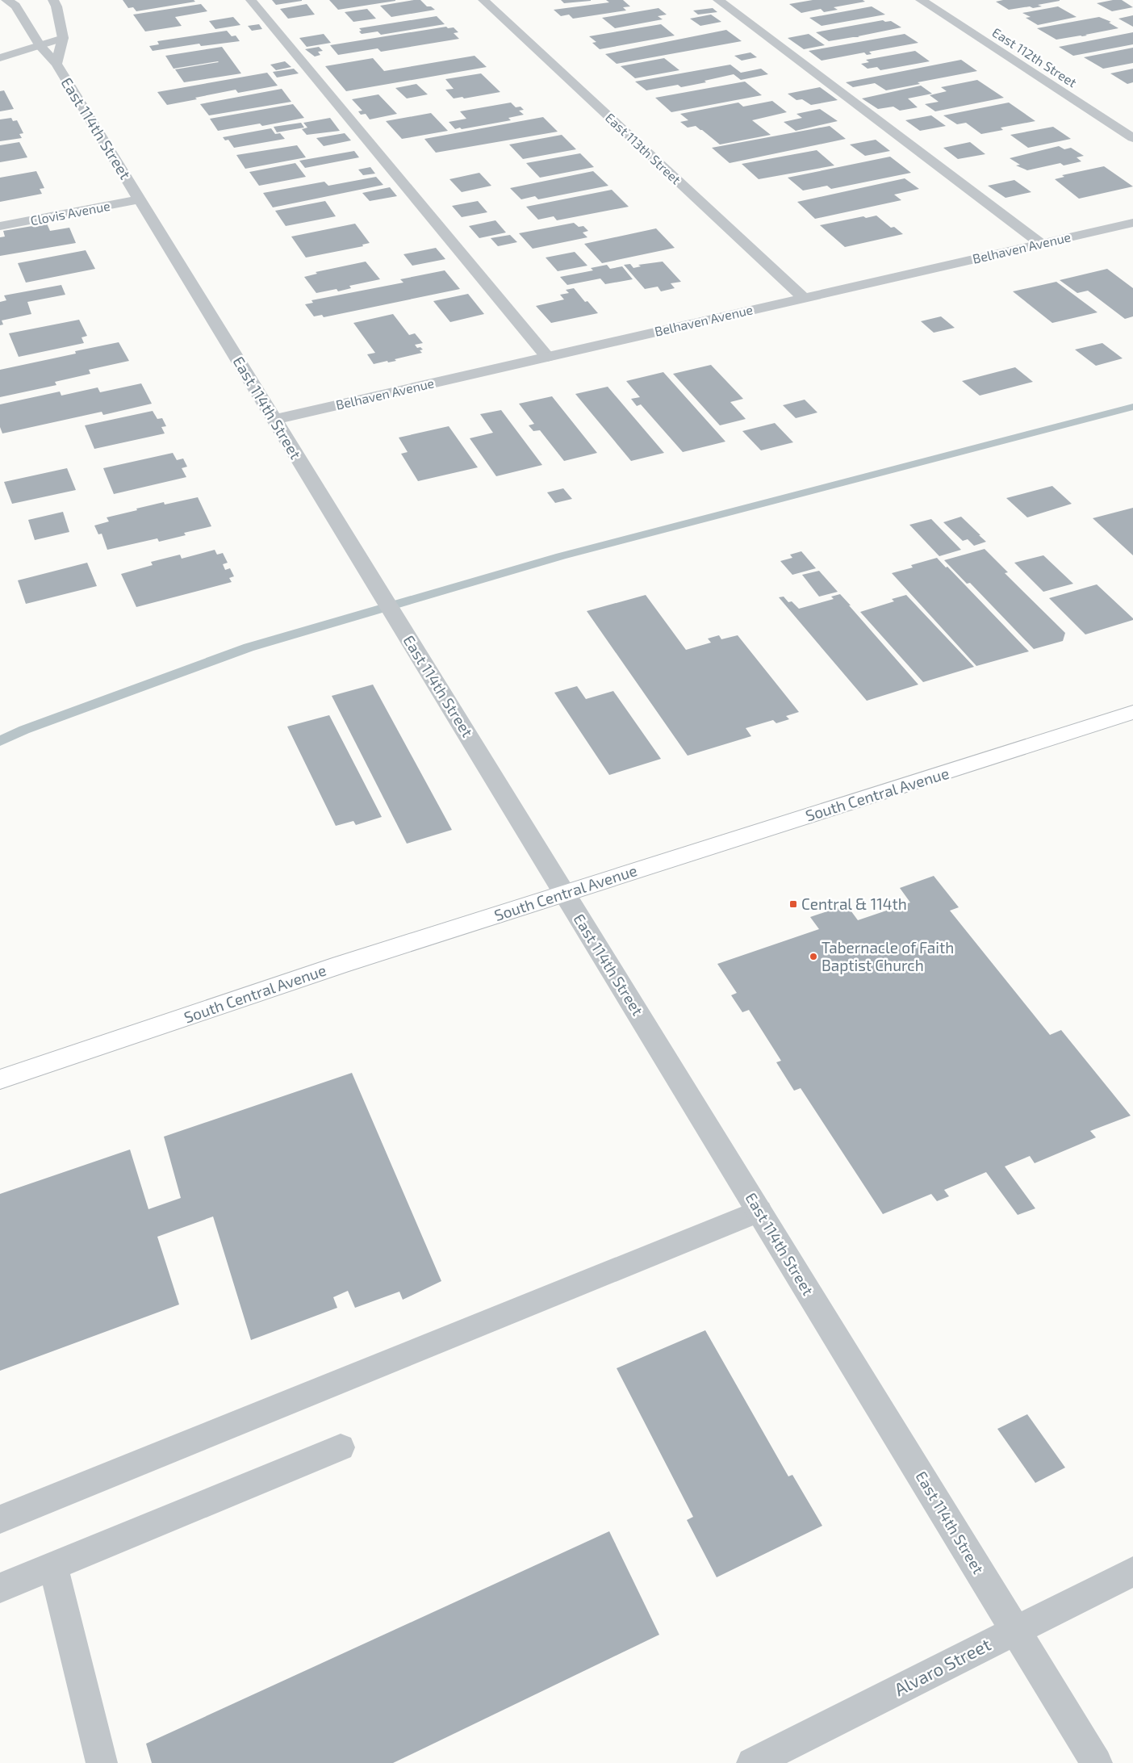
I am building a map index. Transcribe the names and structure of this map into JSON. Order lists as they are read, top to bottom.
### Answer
{
  "streets": {
    "main road": ["South Central Avenue"],
    "street": [
      "East 112th Street",
      "East 114th Street",
      "East 113th Street",
      "Clovis Avenue",
      "Belhaven Avenue",
      "Alvaro Street"
    ]
  },
  "crossings": [
    ["East 114th Street", "Clovis Avenue"],
    ["East 114th Street", "Belhaven Avenue"],
    ["East 114th Street", "South Central Avenue"],
    ["East 114th Street", "Alvaro Street"],
    ["East 113th Street", "Belhaven Avenue"]
  ],
  "places": {
    "transit": ["Central & 114th"],
    "other": ["Tabernacle of Faith Baptist Church"]
  }
}
